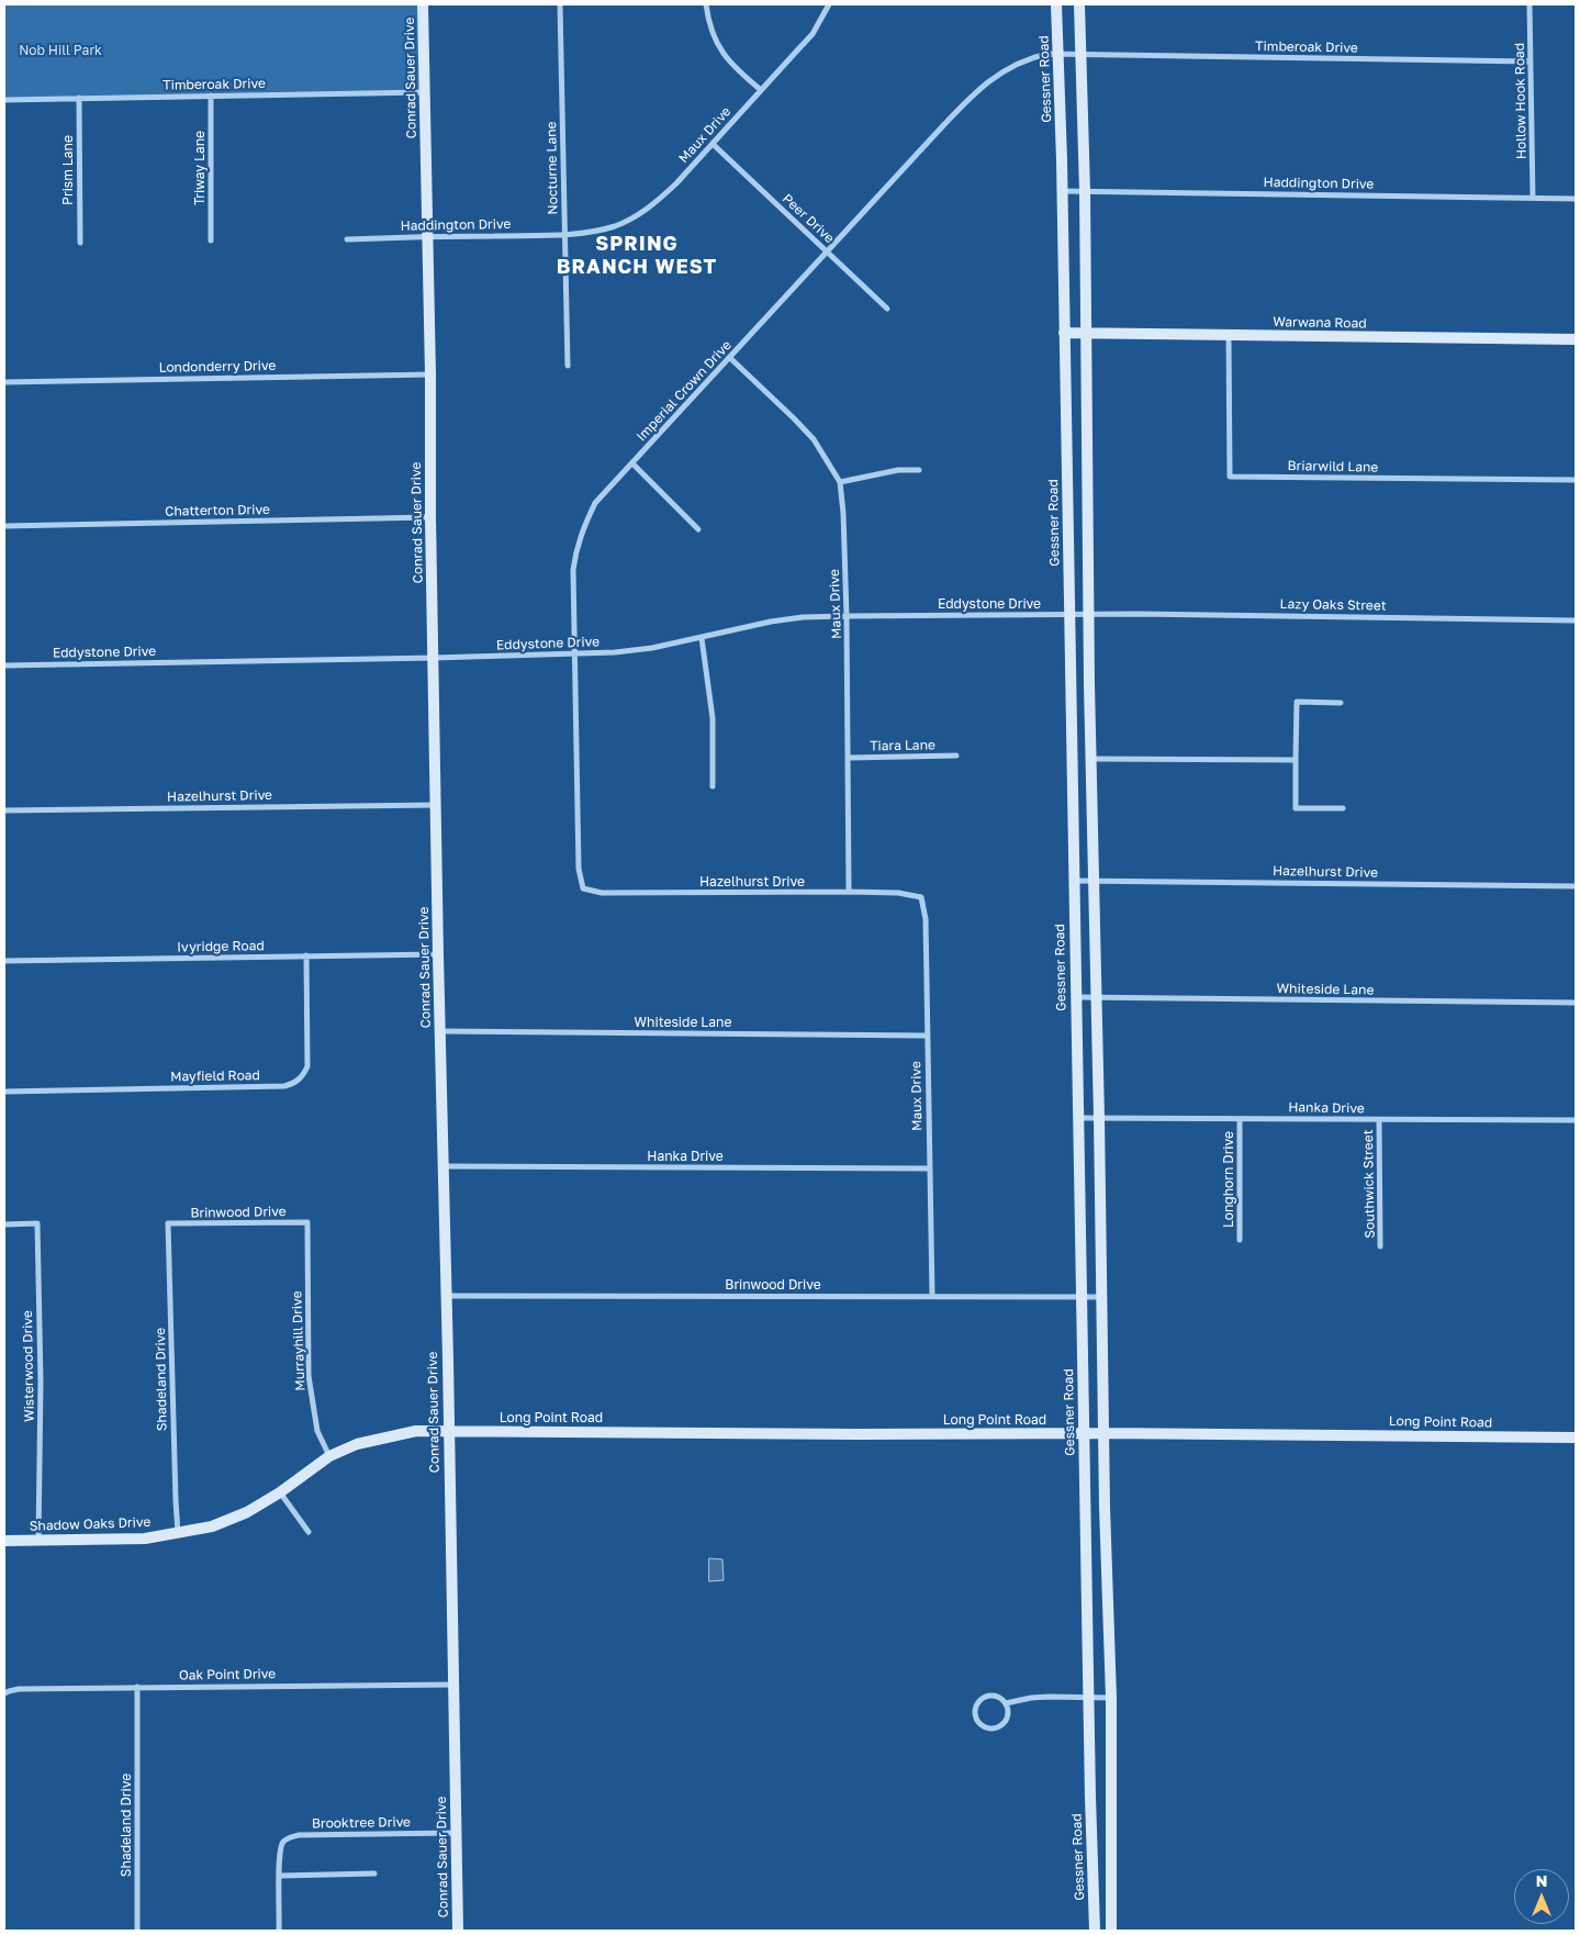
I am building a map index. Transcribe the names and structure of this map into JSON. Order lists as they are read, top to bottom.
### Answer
{
  "streets": {
    "main road": [
      "Conrad Sauer Drive",
      "Gessner Road",
      "Warwana Road",
      "Long Point Road",
      "Shadow Oaks Drive"
    ],
    "street": [
      "Timberoak Drive",
      "Hollow Hook Road",
      "Maux Drive",
      "Triway Lane",
      "Nocturne Lane",
      "Prism Lane",
      "Haddington Drive",
      "Peer Drive",
      "Londonderry Drive",
      "Imperial Crown Drive",
      "Briarwild Lane",
      "Chatterton Drive",
      "Eddystone Drive",
      "Lazy Oaks Street",
      "Tiara Lane",
      "Hazelhurst Drive",
      "Ivyridge Road",
      "Whiteside Lane",
      "Mayfield Road",
      "Hanka Drive",
      "Longhorn Drive",
      "Southwick Street",
      "Brinwood Drive",
      "Murrayhill Drive",
      "Wisterwood Drive",
      "Shadeland Drive",
      "Oak Point Drive",
      "Brooktree Drive"
    ]
  },
  "crossings": [
    ["Timberoak Drive", "Conrad Sauer Drive"],
    ["Timberoak Drive", "Hollow Hook Road"],
    ["Timberoak Drive", "Triway Lane"],
    ["Timberoak Drive", "Prism Lane"],
    ["Timberoak Drive", "Imperial Crown Drive"],
    ["Conrad Sauer Drive", "Haddington Drive"],
    ["Conrad Sauer Drive", "Londonderry Drive"],
    ["Conrad Sauer Drive", "Chatterton Drive"],
    ["Conrad Sauer Drive", "Eddystone Drive"],
    ["Conrad Sauer Drive", "Hazelhurst Drive"],
    ["Conrad Sauer Drive", "Ivyridge Road"],
    ["Conrad Sauer Drive", "Whiteside Lane"],
    ["Conrad Sauer Drive", "Hanka Drive"],
    ["Conrad Sauer Drive", "Brinwood Drive"],
    ["Conrad Sauer Drive", "Long Point Road"],
    ["Conrad Sauer Drive", "Shadow Oaks Drive"],
    ["Conrad Sauer Drive", "Oak Point Drive"],
    ["Conrad Sauer Drive", "Brooktree Drive"],
    ["Gessner Road", "Haddington Drive"],
    ["Gessner Road", "Warwana Road"],
    ["Gessner Road", "Imperial Crown Drive"],
    ["Gessner Road", "Eddystone Drive"],
    ["Gessner Road", "Hazelhurst Drive"],
    ["Gessner Road", "Whiteside Lane"],
    ["Gessner Road", "Hanka Drive"],
    ["Gessner Road", "Brinwood Drive"],
    ["Gessner Road", "Long Point Road"],
    ["Hollow Hook Road", "Haddington Drive"],
    ["Maux Drive", "Nocturne Lane"],
    ["Maux Drive", "Haddington Drive"],
    ["Maux Drive", "Peer Drive"],
    ["Maux Drive", "Imperial Crown Drive"],
    ["Maux Drive", "Eddystone Drive"],
    ["Maux Drive", "Tiara Lane"],
    ["Maux Drive", "Hazelhurst Drive"],
    ["Maux Drive", "Whiteside Lane"],
    ["Maux Drive", "Hanka Drive"],
    ["Maux Drive", "Brinwood Drive"],
    ["Nocturne Lane", "Haddington Drive"],
    ["Peer Drive", "Imperial Crown Drive"],
    ["Warwana Road", "Briarwild Lane"],
    ["Imperial Crown Drive", "Eddystone Drive"],
    ["Imperial Crown Drive", "Hazelhurst Drive"],
    ["Eddystone Drive", "Lazy Oaks Street"],
    ["Ivyridge Road", "Mayfield Road"],
    ["Hanka Drive", "Longhorn Drive"],
    ["Hanka Drive", "Southwick Street"],
    ["Brinwood Drive", "Murrayhill Drive"],
    ["Brinwood Drive", "Shadeland Drive"],
    ["Murrayhill Drive", "Shadow Oaks Drive"],
    ["Wisterwood Drive", "Shadow Oaks Drive"],
    ["Shadeland Drive", "Shadow Oaks Drive"],
    ["Shadeland Drive", "Oak Point Drive"],
    ["Long Point Road", "Shadow Oaks Drive"]
  ],
  "districts": ["SPRING BRANCH WEST"],
  "parks": ["Nob Hill Park"],
  "north": "top"
}
